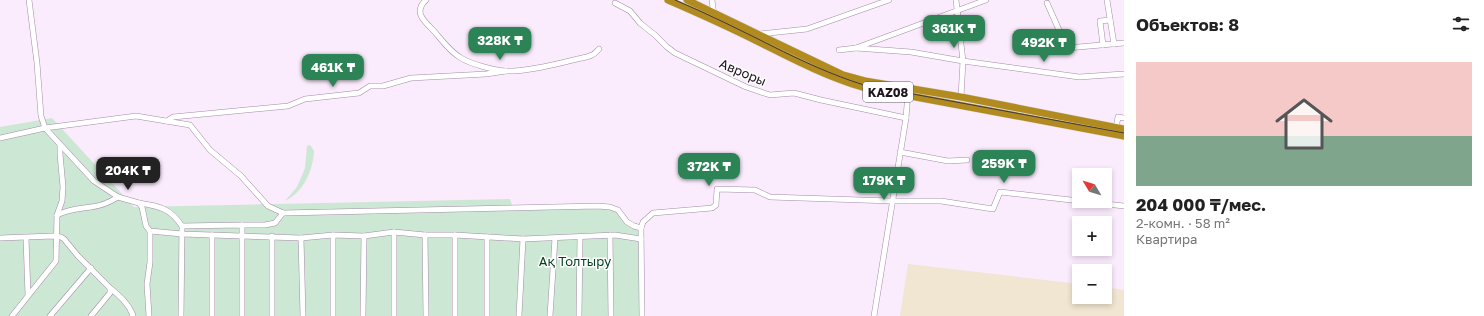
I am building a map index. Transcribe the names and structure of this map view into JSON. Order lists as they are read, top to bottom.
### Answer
{
  "streets": {
    "highway": ["KAZ08"],
    "street": ["Авроры"]
  },
  "parks": ["Ақ Толтыру"],
  "north": "top left",
  "page": {
    "heading": "Объектов: 8",
    "price": [
      "361K ₸",
      "328K ₸",
      "492K ₸",
      "461K ₸",
      "259K ₸",
      "372K ₸",
      "204K ₸",
      "179K ₸"
    ],
    "list": [
      {
        "name": "204 000 ₸/мес.",
        "note": "2-комн. · 58 m² · Квартира"
      }
    ],
    "map_buttons": ["+", "−"]
  }
}
